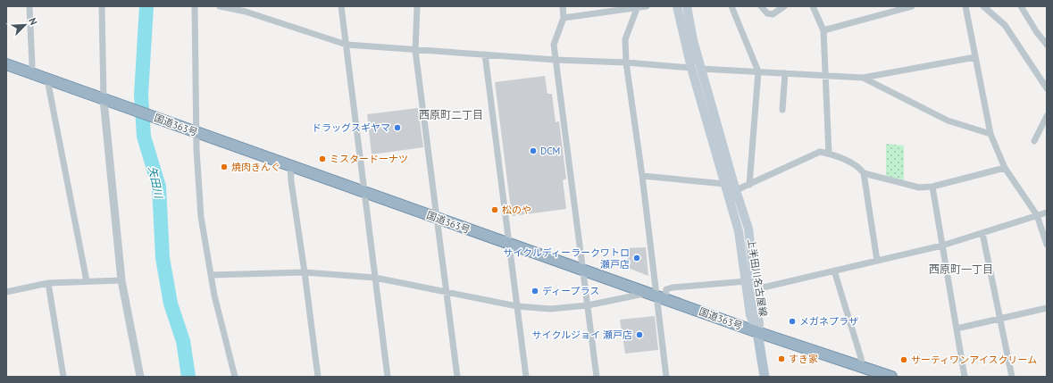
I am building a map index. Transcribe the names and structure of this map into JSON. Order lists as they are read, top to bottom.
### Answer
{
  "streets": {
    "highway": ["国道363号"],
    "main road": ["上半田川名古屋線"]
  },
  "crossings": [
    ["国道363号", "上半田川名古屋線"]
  ],
  "districts": ["西原町二丁目", "西原町一丁目"],
  "water": ["矢田川"],
  "places": [
    "ドラッグスギヤマ",
    "DCM",
    "ミスタードーナツ",
    "焼肉きんぐ",
    "松のや",
    "サイクルディーラークワトロ 瀬戸店",
    "ディープラス",
    "メガネプラザ",
    "サイクルジョイ 瀬戸店",
    "すき家",
    "サーティワンアイスクリーム"
  ],
  "north": "top right"
}
